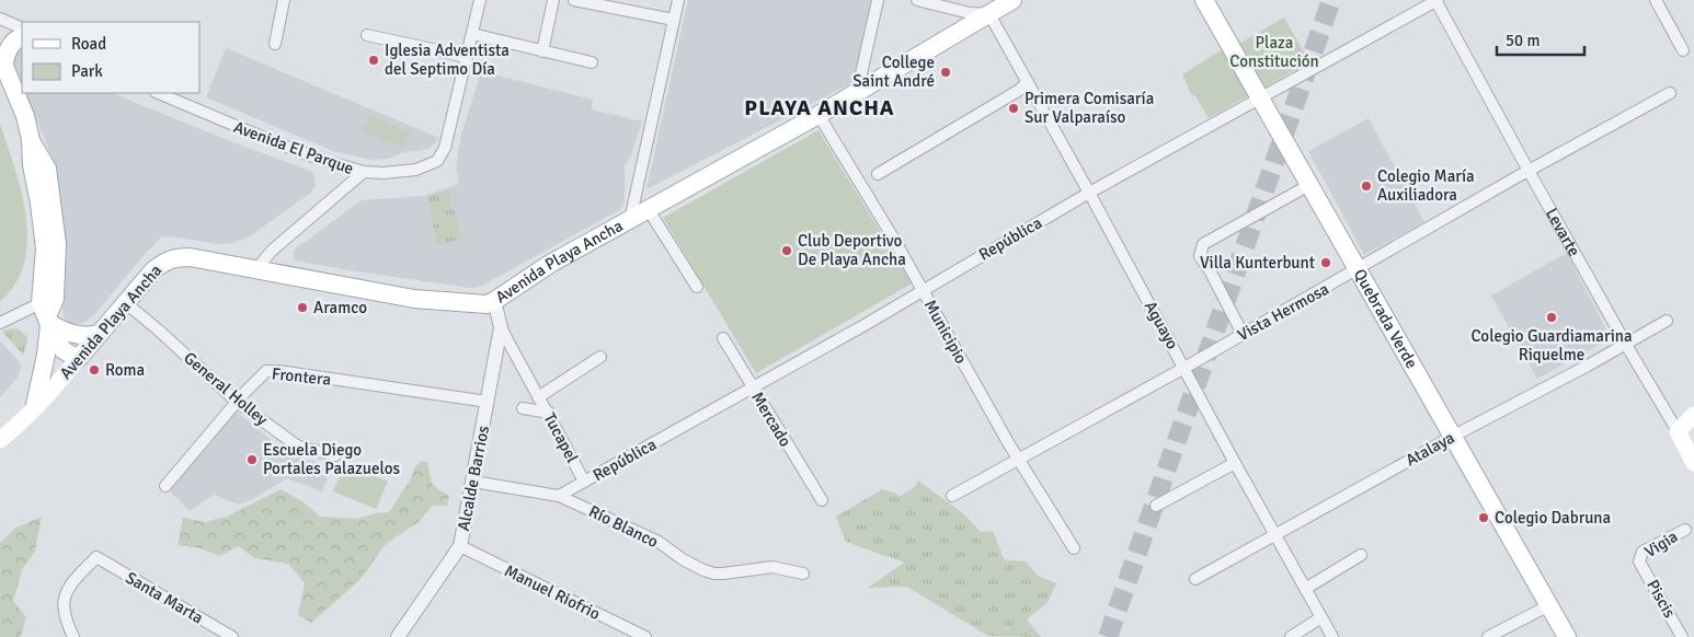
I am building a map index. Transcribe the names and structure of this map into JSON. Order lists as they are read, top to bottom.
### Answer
{
  "streets": {
    "main road": ["Levarte", "Avenida Playa Ancha", "Quebrada Verde"],
    "street": [
      "Avenida El Parque",
      "República",
      "Vista Hermosa",
      "Aguayo",
      "Municipio",
      "Frontera",
      "General Holley",
      "Mercado",
      "Tucapel",
      "Atalaya",
      "Alcalde Barrios",
      "Río Blanco",
      "Vigia",
      "Manuel Riofrio",
      "Santa Marta",
      "Piscis"
    ]
  },
  "crossings": [
    ["Levarte", "República"],
    ["Levarte", "Vista Hermosa"],
    ["Levarte", "Atalaya"],
    ["República", "Quebrada Verde"],
    ["República", "Aguayo"],
    ["República", "Municipio"],
    ["República", "Mercado"],
    ["República", "Tucapel"],
    ["Avenida Playa Ancha", "Aguayo"],
    ["Avenida Playa Ancha", "Municipio"],
    ["Avenida Playa Ancha", "General Holley"],
    ["Avenida Playa Ancha", "Alcalde Barrios"],
    ["Vista Hermosa", "Quebrada Verde"],
    ["Vista Hermosa", "Aguayo"],
    ["Vista Hermosa", "Municipio"],
    ["Quebrada Verde", "Atalaya"],
    ["Aguayo", "Atalaya"],
    ["Frontera", "General Holley"],
    ["Frontera", "Alcalde Barrios"],
    ["Tucapel", "Alcalde Barrios"],
    ["Tucapel", "Río Blanco"],
    ["Alcalde Barrios", "Río Blanco"],
    ["Alcalde Barrios", "Manuel Riofrio"],
    ["Vigia", "Piscis"]
  ],
  "districts": ["PLAYA ANCHA"],
  "parks": ["Plaza Constitución"],
  "places": [
    "Iglesia Adventista del Septimo Día",
    "College Saint André",
    "Primera Comisaría Sur Valparaíso",
    "Colegio María Auxiliadora",
    "Club Deportivo De Playa Ancha",
    "Villa Kunterbunt",
    "Aramco",
    "Colegio Guardiamarina Riquelme",
    "Roma",
    "Escuela Diego Portales Palazuelos",
    "Colegio Dabruna"
  ],
  "legend": ["Road", "Park"],
  "scale_bar": "50 m"
}
